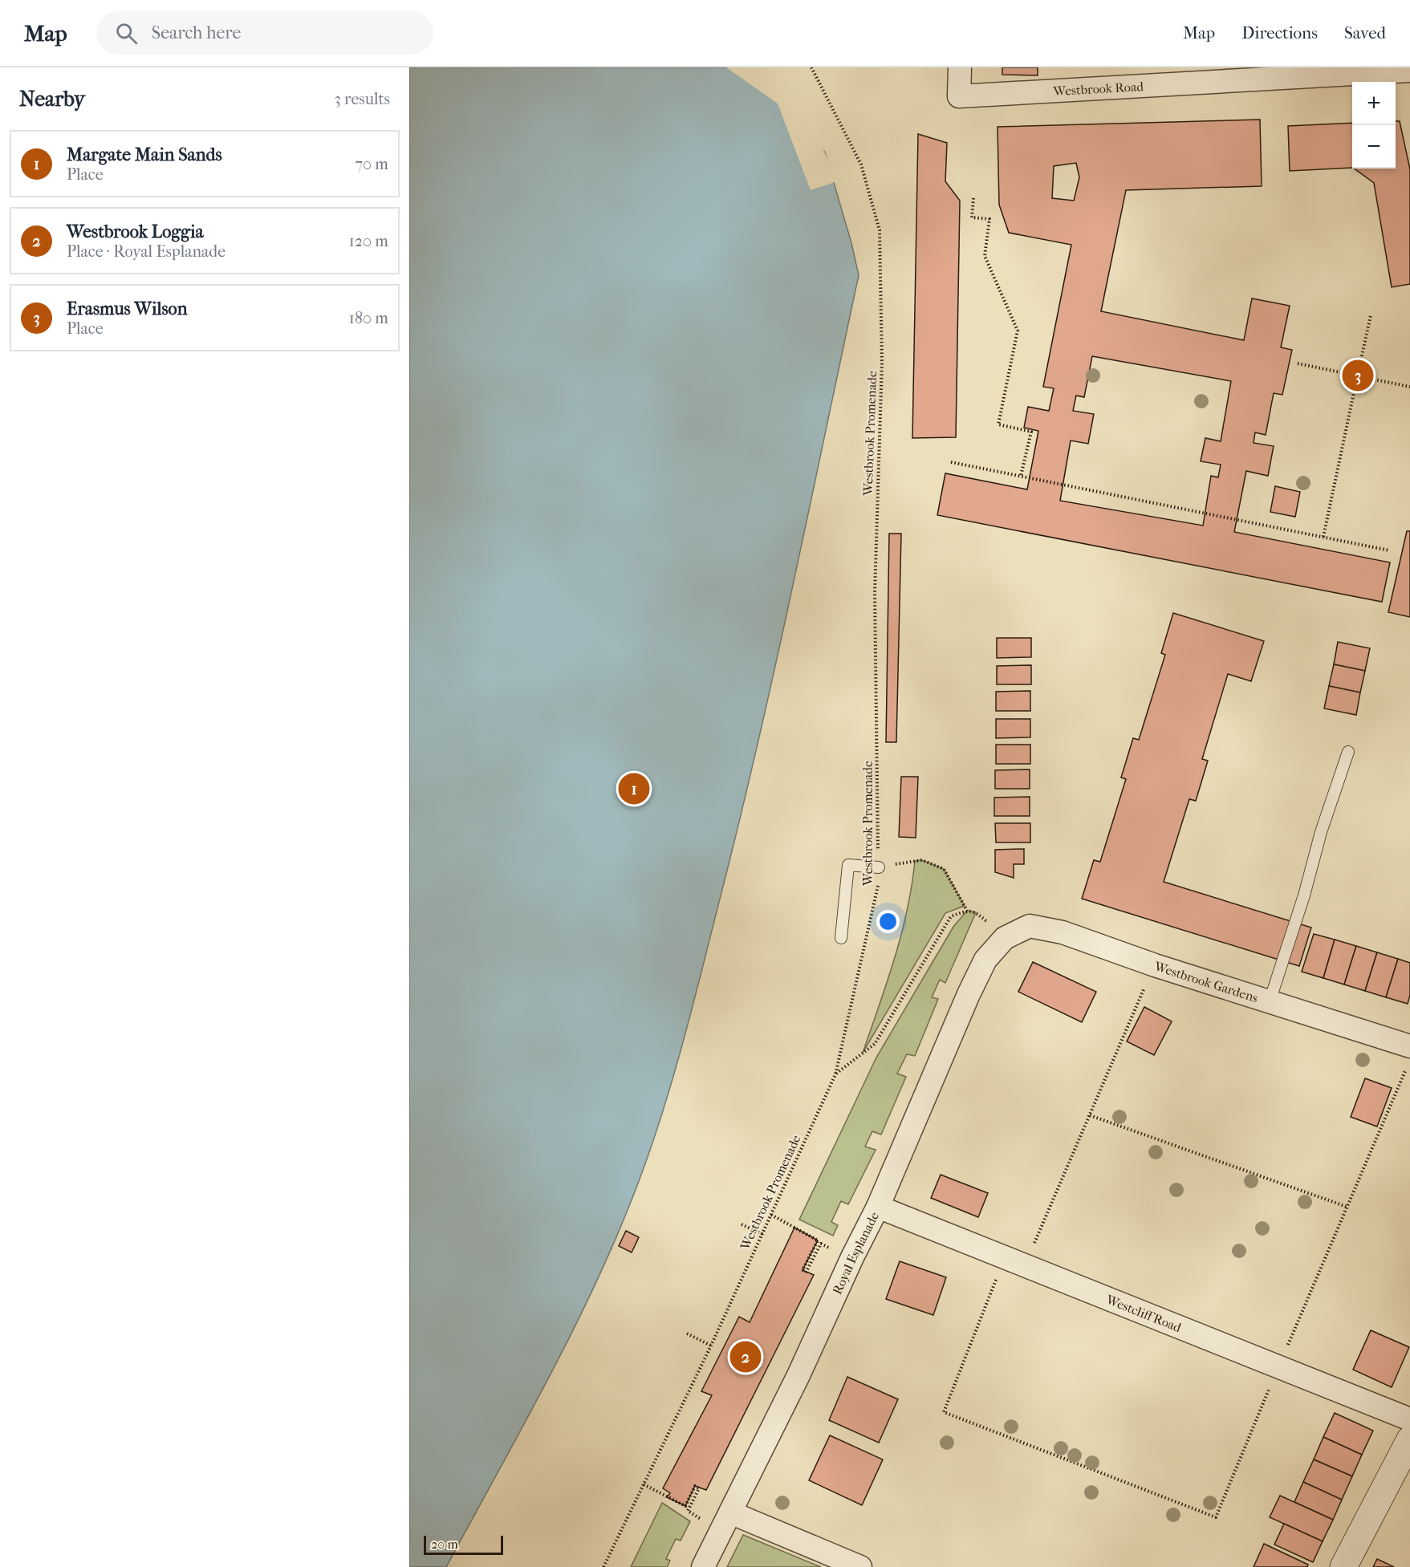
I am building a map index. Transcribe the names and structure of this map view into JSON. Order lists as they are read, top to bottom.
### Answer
{
  "streets": {
    "street": [
      "Westbrook Road",
      "Westbrook Gardens",
      "Royal Esplanade",
      "Westcliff Road"
    ],
    "path": ["Westbrook Promenade"]
  },
  "crossings": [
    ["Westbrook Gardens", "Royal Esplanade"],
    ["Royal Esplanade", "Westcliff Road"]
  ],
  "scale_bar": "20 m",
  "page": {
    "header": "Map",
    "search": "Search here",
    "nav": ["Map", "Directions", "Saved"],
    "heading": ["Nearby", "3 results"],
    "map_buttons": ["+", "−"],
    "list": [
      {
        "mark": "1",
        "name": "Margate Main Sands",
        "note": "Place",
        "value": "70 m"
      },
      {
        "mark": "2",
        "name": "Westbrook Loggia",
        "note": "Place · Royal Esplanade",
        "value": "120 m"
      },
      {
        "mark": "3",
        "name": "Erasmus Wilson",
        "note": "Place",
        "value": "180 m"
      }
    ],
    "pins": ["3", "1", "2"],
    "scale": "20 m"
  }
}
